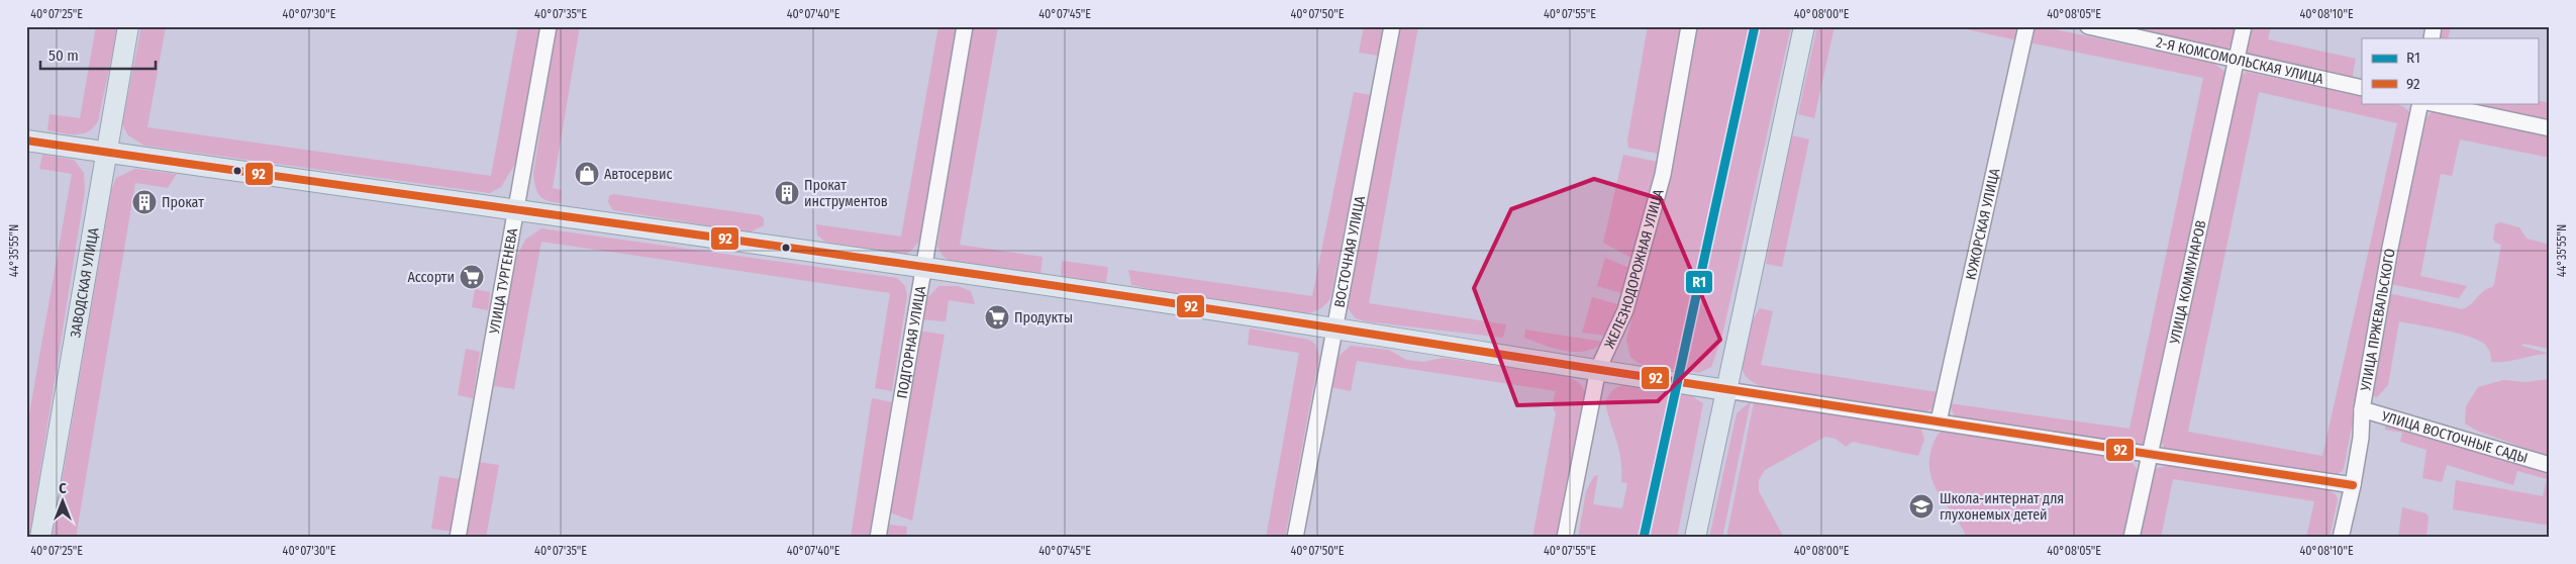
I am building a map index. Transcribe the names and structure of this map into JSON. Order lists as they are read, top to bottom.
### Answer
{
  "streets": {
    "main road": ["ЗАВОДСКАЯ УЛИЦА"],
    "street": [
      "2-Я КОМСОМОЛЬСКАЯ УЛИЦА",
      "КУЖОРСКАЯ УЛИЦА",
      "ВОСТОЧНАЯ УЛИЦА",
      "ЖЕЛЕЗНОДОРОЖНАЯ УЛИЦА",
      "УЛИЦА ТУРГЕНЕВА",
      "УЛИЦА КОММУНАРОВ",
      "УЛИЦА ПРЖЕВАЛЬСКОГО",
      "ПОДГОРНАЯ УЛИЦА",
      "УЛИЦА ВОСТОЧНЫЕ САДЫ"
    ]
  },
  "crossings": [
    ["2-Я КОМСОМОЛЬСКАЯ УЛИЦА", "УЛИЦА КОММУНАРОВ"],
    ["УЛИЦА ПРЖЕВАЛЬСКОГО", "УЛИЦА ВОСТОЧНЫЕ САДЫ"]
  ],
  "places": {
    "shop": ["Автосервис"],
    "building": ["Прокат инструментов", "Прокат"],
    "supermarket": ["Ассорти", "Продукты"],
    "school or university": ["Школа-интернат для глухонемых детей"]
  },
  "lines": ["transit line R1", "transit line 92"],
  "legend": ["R1", "92"],
  "scale_bar": "50 m",
  "north": "top",
  "coordinates": [
    "40°07'25\"E",
    "40°07'30\"E",
    "40°07'35\"E",
    "40°07'40\"E",
    "40°07'45\"E",
    "40°07'50\"E",
    "40°07'55\"E",
    "40°08'00\"E",
    "40°08'05\"E",
    "40°08'10\"E",
    "44°35'55\"N"
  ]
}
